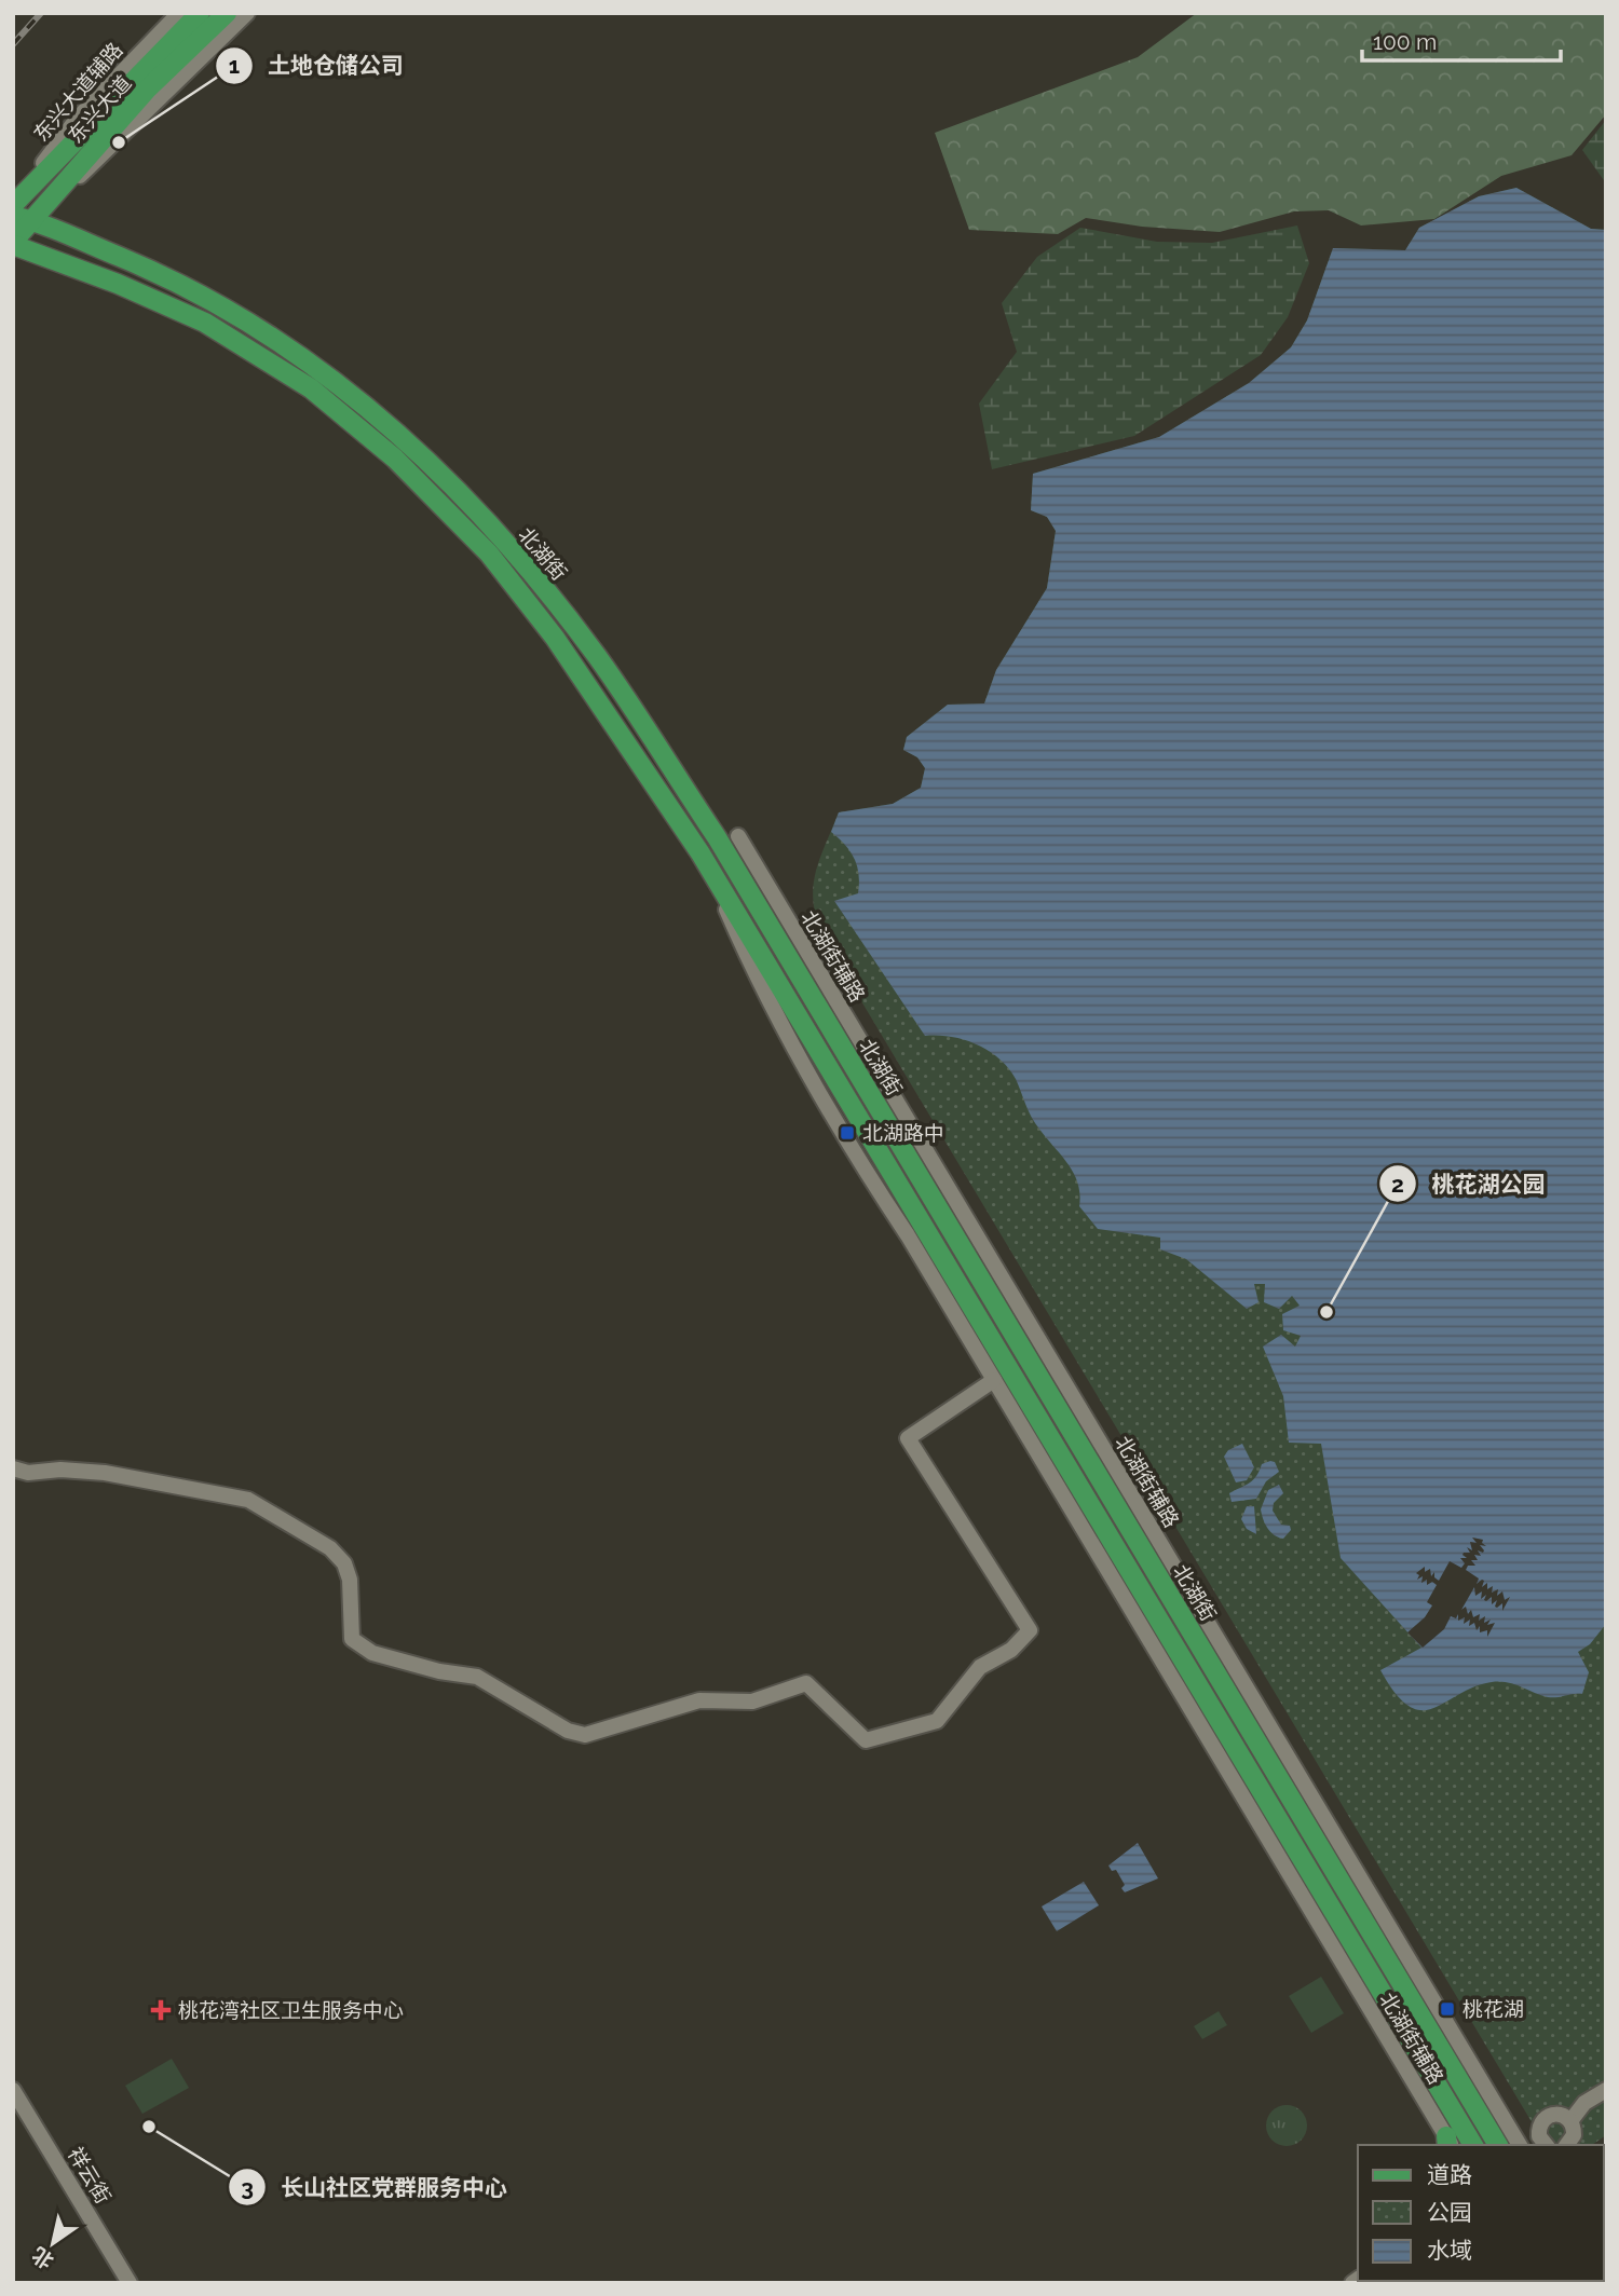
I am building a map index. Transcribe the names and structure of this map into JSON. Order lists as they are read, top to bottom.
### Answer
{
  "streets": {
    "main road": ["东兴大道", "北湖街"],
    "street": ["东兴大道辅路", "北湖街辅路", "祥云街"]
  },
  "crossings": [
    ["东兴大道辅路", "东兴大道"],
    ["东兴大道", "北湖街"],
    ["北湖街", "北湖街辅路"]
  ],
  "places": {
    "other": ["土地仓储公司", "桃花湖公园", "长山社区党群服务中心"],
    "transit": ["北湖路中", "桃花湖"],
    "health": ["桃花湾社区卫生服务中心"]
  },
  "legend": ["道路", "公园", "水域"],
  "scale_bar": "100 m",
  "north": "bottom left"
}
